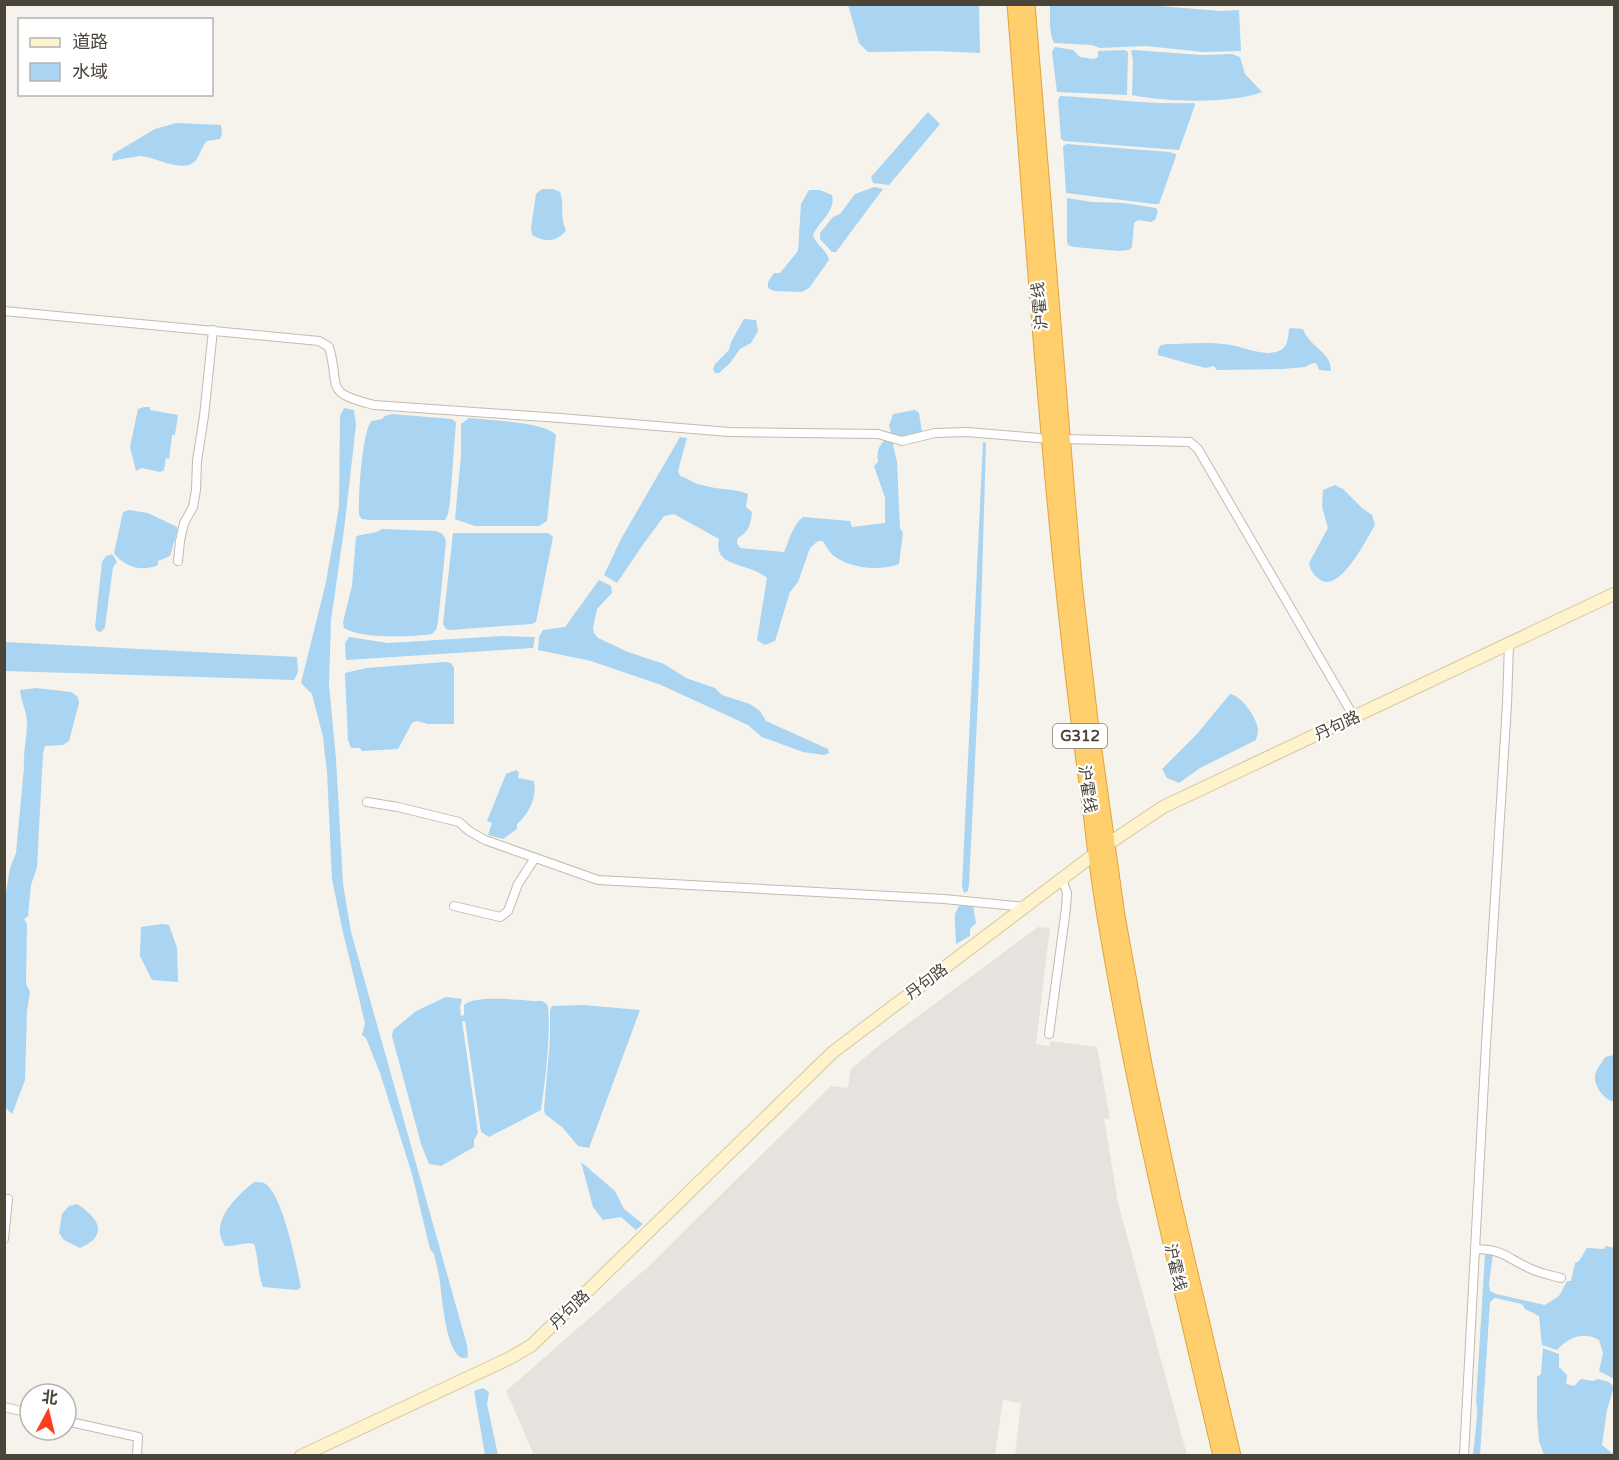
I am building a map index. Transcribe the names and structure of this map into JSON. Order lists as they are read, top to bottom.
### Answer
{
  "streets": {
    "highway": ["沪霍线", "G312"],
    "street": ["丹句路"]
  },
  "crossings": [
    ["沪霍线", "丹句路"]
  ],
  "legend": ["道路", "水域"],
  "north": "top"
}
